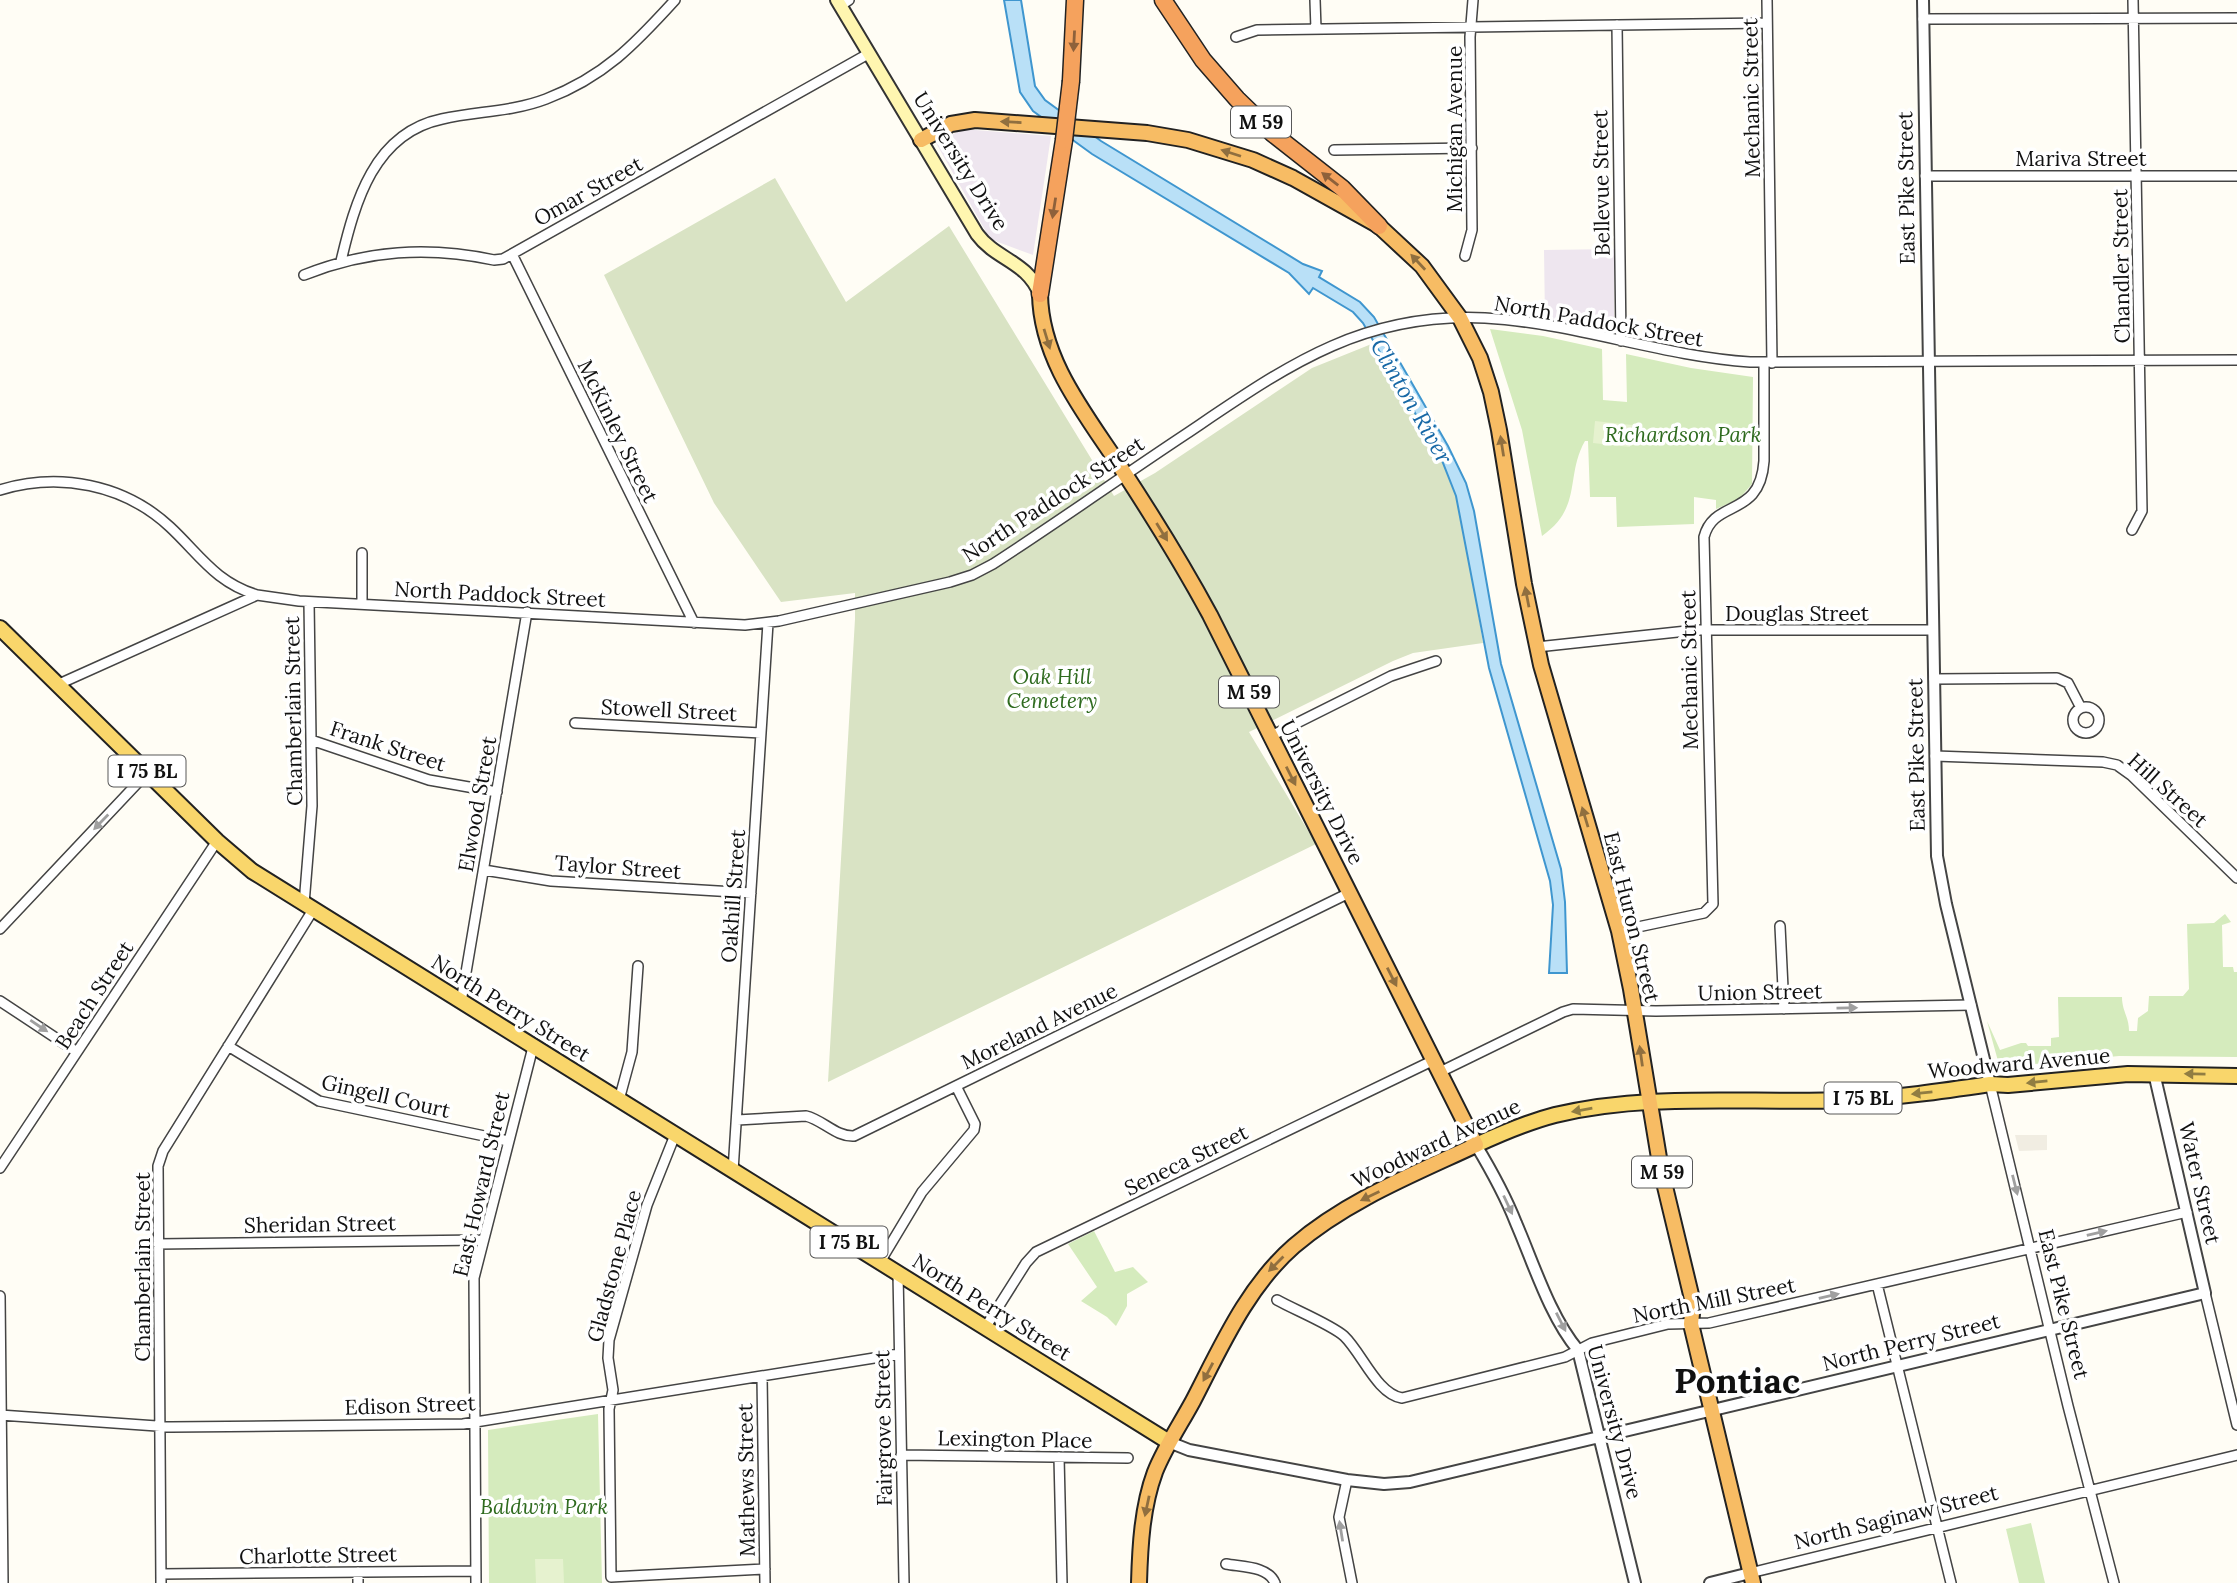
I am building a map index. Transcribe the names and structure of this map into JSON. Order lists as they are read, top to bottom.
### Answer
{
  "streets": {
    "highway": [
      "M 59",
      "University Drive",
      "I 75 BL",
      "East Huron Street",
      "Woodward Avenue"
    ],
    "main road": ["North Perry Street"],
    "street": [
      "Mechanic Street",
      "Michigan Avenue",
      "Mariva Street",
      "Bellevue Street",
      "East Pike Street",
      "Omar Street",
      "Chandler Street",
      "North Paddock Street",
      "McKinley Street",
      "Douglas Street",
      "Stowell Street",
      "Chamberlain Street",
      "Frank Street",
      "Hill Street",
      "Elwood Street",
      "Taylor Street",
      "Oakhill Street",
      "Union Street",
      "Beach Street",
      "Moreland Avenue",
      "Gingell Court",
      "Seneca Street",
      "Water Street",
      "East Howard Street",
      "Sheridan Street",
      "Gladstone Place",
      "North Mill Street",
      "Edison Street",
      "Fairgrove Street",
      "Lexington Place",
      "Mathews Street",
      "North Saginaw Street",
      "Charlotte Street"
    ]
  },
  "crossings": [
    ["Mechanic Street", "North Paddock Street"],
    ["Mechanic Street", "Douglas Street"],
    ["Mechanic Street", "East Huron Street"],
    ["M 59", "University Drive"],
    ["M 59", "North Paddock Street"],
    ["M 59", "East Huron Street"],
    ["Mariva Street", "East Pike Street"],
    ["Mariva Street", "Chandler Street"],
    ["University Drive", "Omar Street"],
    ["University Drive", "North Paddock Street"],
    ["University Drive", "Union Street"],
    ["University Drive", "North Perry Street"],
    ["University Drive", "Moreland Avenue"],
    ["University Drive", "Woodward Avenue"],
    ["University Drive", "Seneca Street"],
    ["University Drive", "North Mill Street"],
    ["Bellevue Street", "North Paddock Street"],
    ["East Pike Street", "North Paddock Street"],
    ["East Pike Street", "Douglas Street"],
    ["East Pike Street", "Hill Street"],
    ["East Pike Street", "Union Street"],
    ["East Pike Street", "North Perry Street"],
    ["East Pike Street", "Woodward Avenue"],
    ["East Pike Street", "North Mill Street"],
    ["East Pike Street", "North Saginaw Street"],
    ["Omar Street", "McKinley Street"],
    ["Chandler Street", "North Paddock Street"],
    ["North Paddock Street", "McKinley Street"],
    ["North Paddock Street", "Chamberlain Street"],
    ["North Paddock Street", "Elwood Street"],
    ["North Paddock Street", "Oakhill Street"],
    ["North Paddock Street", "East Huron Street"],
    ["Douglas Street", "East Huron Street"],
    ["Stowell Street", "Oakhill Street"],
    ["Chamberlain Street", "Frank Street"],
    ["Chamberlain Street", "North Perry Street"],
    ["Chamberlain Street", "Gingell Court"],
    ["Chamberlain Street", "Sheridan Street"],
    ["Chamberlain Street", "Edison Street"],
    ["Chamberlain Street", "Charlotte Street"],
    ["Frank Street", "Elwood Street"],
    ["Elwood Street", "Taylor Street"],
    ["Elwood Street", "North Perry Street"],
    ["Taylor Street", "Oakhill Street"],
    ["Oakhill Street", "North Perry Street"],
    ["Oakhill Street", "Moreland Avenue"],
    ["East Huron Street", "Union Street"],
    ["East Huron Street", "North Perry Street"],
    ["East Huron Street", "Woodward Avenue"],
    ["East Huron Street", "North Mill Street"],
    ["East Huron Street", "North Saginaw Street"],
    ["Union Street", "Seneca Street"],
    ["Beach Street", "North Perry Street"],
    ["North Perry Street", "Woodward Avenue"],
    ["North Perry Street", "Seneca Street"],
    ["North Perry Street", "Water Street"],
    ["North Perry Street", "East Howard Street"],
    ["North Perry Street", "Gladstone Place"],
    ["North Perry Street", "Fairgrove Street"],
    ["Woodward Avenue", "Water Street"],
    ["Gingell Court", "East Howard Street"],
    ["Water Street", "North Mill Street"],
    ["East Howard Street", "Sheridan Street"],
    ["East Howard Street", "Edison Street"],
    ["East Howard Street", "Charlotte Street"],
    ["Gladstone Place", "Edison Street"],
    ["Gladstone Place", "Mathews Street"],
    ["Edison Street", "Fairgrove Street"],
    ["Edison Street", "Mathews Street"],
    ["Fairgrove Street", "Lexington Place"]
  ],
  "one_way": [
    "University Drive",
    "East Huron Street",
    "Woodward Avenue",
    "North Mill Street"
  ],
  "districts": ["Pontiac"],
  "water": ["Clinton River"],
  "parks": ["Richardson Park", "Oak Hill Cemetery", "Baldwin Park"]
}
